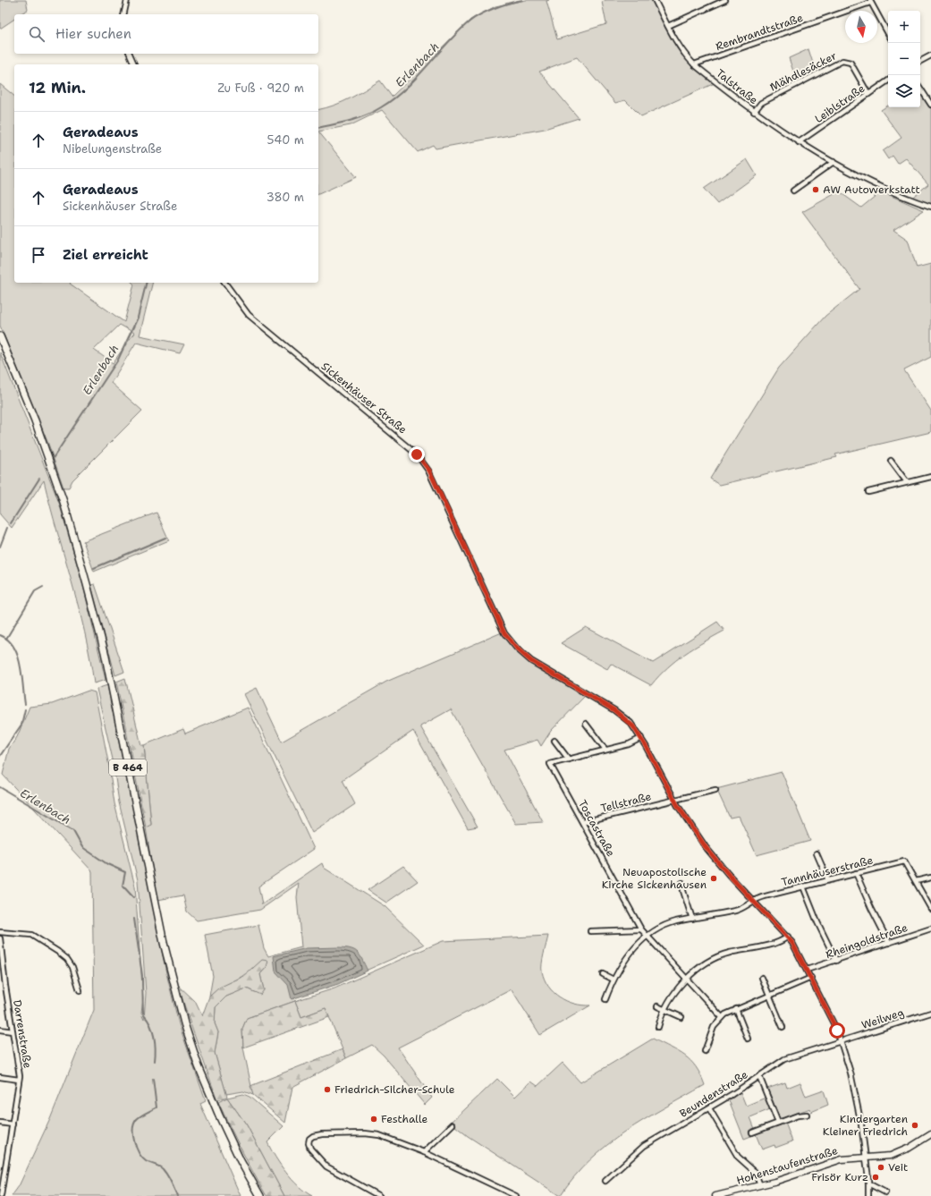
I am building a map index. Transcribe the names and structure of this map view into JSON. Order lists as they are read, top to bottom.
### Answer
{
  "streets": {
    "main road": ["B 464"],
    "street": [
      "Rembrandtstraße",
      "Mähdlesäcker",
      "Talstraße",
      "Leiblstraße",
      "Sickenhäuser Straße",
      "Tellstraße",
      "Toscastraße",
      "Tannhäuserstraße",
      "Rheingoldstraße",
      "Weilweg",
      "Darrenstraße",
      "Beundenstraße",
      "Hohenstaufenstraße"
    ]
  },
  "crossings": [
    ["Rembrandtstraße", "Talstraße"],
    ["Mähdlesäcker", "Talstraße"],
    ["Mähdlesäcker", "Leiblstraße"],
    ["Talstraße", "Leiblstraße"],
    ["Sickenhäuser Straße", "Tellstraße"],
    ["Sickenhäuser Straße", "Tannhäuserstraße"],
    ["Sickenhäuser Straße", "Rheingoldstraße"],
    ["Sickenhäuser Straße", "Weilweg"],
    ["Sickenhäuser Straße", "Beundenstraße"],
    ["Sickenhäuser Straße", "Hohenstaufenstraße"],
    ["Tellstraße", "Toscastraße"],
    ["Toscastraße", "Tannhäuserstraße"],
    ["Weilweg", "Beundenstraße"]
  ],
  "water": ["Erlenbach"],
  "places": [
    "AW Autowerkstatt",
    "Neuapostolische Kirche Sickenhausen",
    "Friedrich-Silcher-Schule",
    "Festhalle",
    "Kindergarten Kleiner Friedrich",
    "Veit",
    "Frisör Kurz"
  ],
  "north": "bottom",
  "page": {
    "map_buttons": ["+", "−"],
    "search": "Hier suchen",
    "heading": ["12 Min.", "Zu Fuß · 920 m"],
    "list": [
      ["Geradeaus", "Nibelungenstraße", "540 m"],
      ["Geradeaus", "Sickenhäuser Straße", "380 m"],
      "Ziel erreicht"
    ]
  }
}
